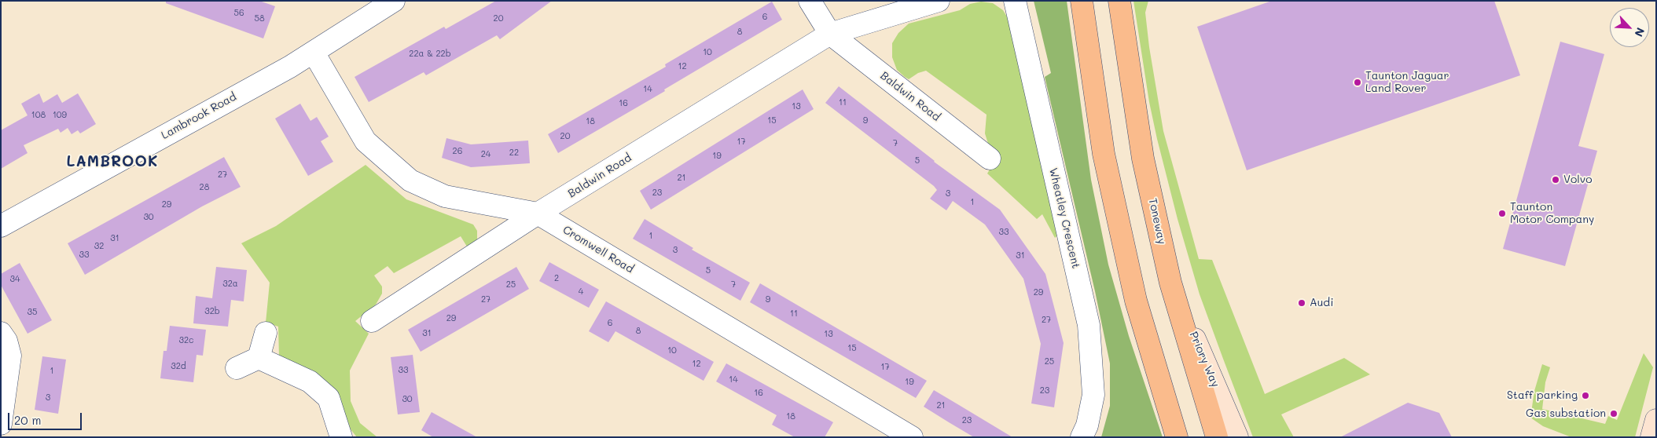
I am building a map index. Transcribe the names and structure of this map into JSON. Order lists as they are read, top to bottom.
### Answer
{
  "streets": {
    "main road": ["Toneway"],
    "street": [
      "Baldwin Road",
      "Lambrook Road",
      "Wheatley Crescent",
      "Cromwell Road",
      "Priory Way"
    ]
  },
  "crossings": [
    ["Baldwin Road", "Cromwell Road"],
    ["Lambrook Road", "Cromwell Road"],
    ["Toneway", "Priory Way"]
  ],
  "districts": ["LAMBROOK"],
  "places": [
    "Taunton Jaguar Land Rover",
    "Volvo",
    "Taunton Motor Company",
    "Audi",
    "Staff parking",
    "Gas substation"
  ],
  "house_numbers": [
    "56",
    "6",
    "58",
    "20",
    "8",
    "10",
    "22a & 22b",
    "12",
    "14",
    "11",
    "16",
    "13",
    "108",
    "109",
    "15",
    "9",
    "18",
    "20",
    "17",
    "7",
    "26",
    "22",
    "24",
    "19",
    "5",
    "27",
    "21",
    "28",
    "23",
    "3",
    "1",
    "29",
    "30",
    "33",
    "1",
    "31",
    "32",
    "3",
    "33",
    "31",
    "5",
    "2",
    "34",
    "32a",
    "25",
    "7",
    "4",
    "29",
    "27",
    "9",
    "32b",
    "35",
    "11",
    "29",
    "27",
    "6",
    "8",
    "31",
    "13",
    "32c",
    "15",
    "10",
    "25",
    "12",
    "32d",
    "17",
    "33",
    "1",
    "14",
    "19",
    "23",
    "16",
    "3",
    "30",
    "21",
    "18",
    "23"
  ],
  "scale_bar": "20 m",
  "north": "bottom right"
}
